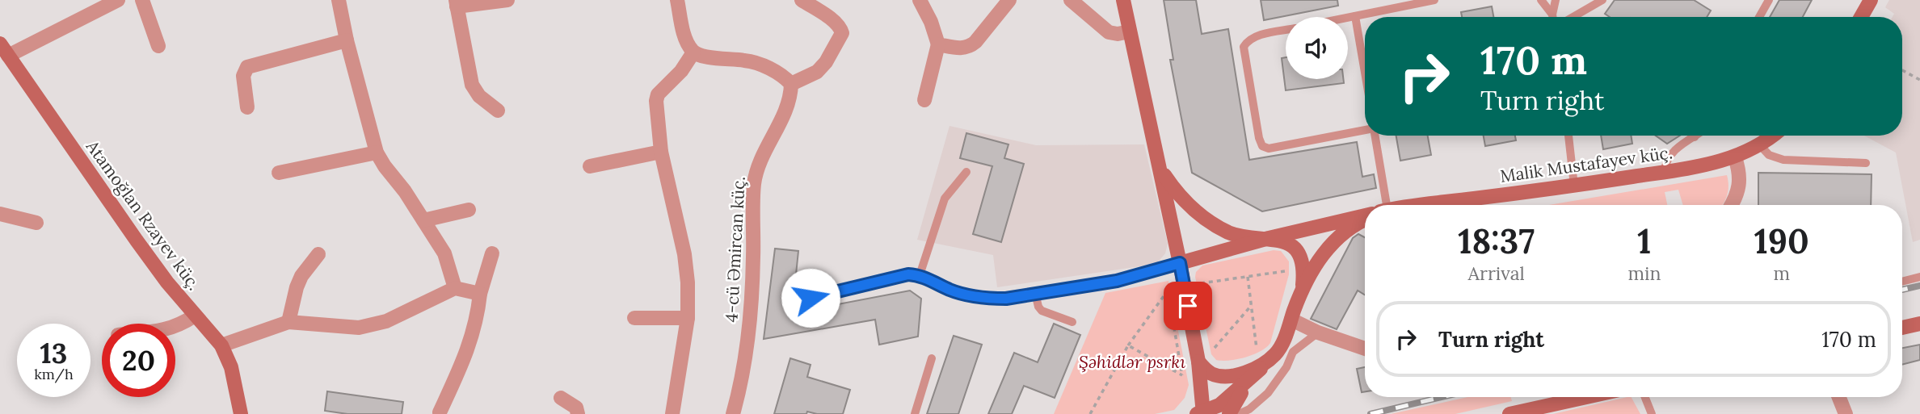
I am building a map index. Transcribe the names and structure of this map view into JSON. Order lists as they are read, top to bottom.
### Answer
{
  "streets": {
    "main road": ["Malik Mustafayev küç.", "Atamoğlan Rzayev küç."],
    "street": ["4-cü Əmircan küç."]
  },
  "parks": ["Şəhidlər psrkı"],
  "page": {
    "turn": ["170 m", "Turn right"],
    "eta": [
      "18:37",
      "Arrival",
      "1",
      "min",
      "190",
      "m"
    ],
    "list": [
      {
        "name": "Turn right",
        "value": "170 m"
      }
    ],
    "speed": "13 km/h",
    "limit": "20"
  }
}
